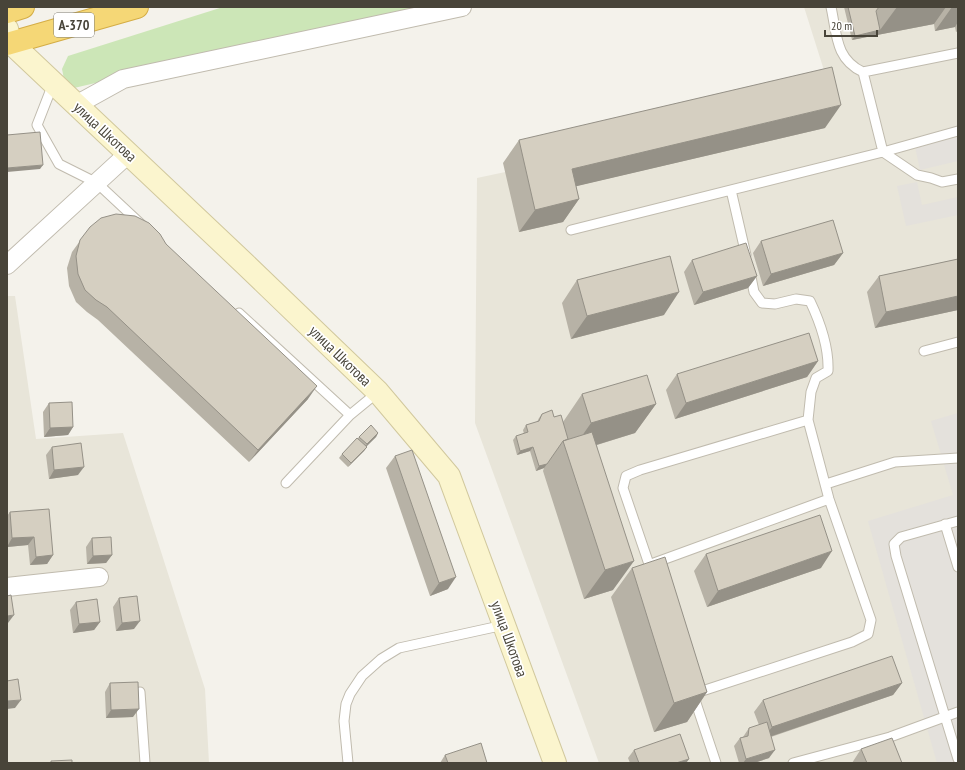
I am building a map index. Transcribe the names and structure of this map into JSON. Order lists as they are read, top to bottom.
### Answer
{
  "streets": {
    "highway": ["А-370"],
    "street": ["улица Шкотова"]
  },
  "crossings": [
    ["А-370", "улица Шкотова"]
  ],
  "scale_bar": "20 m"
}
